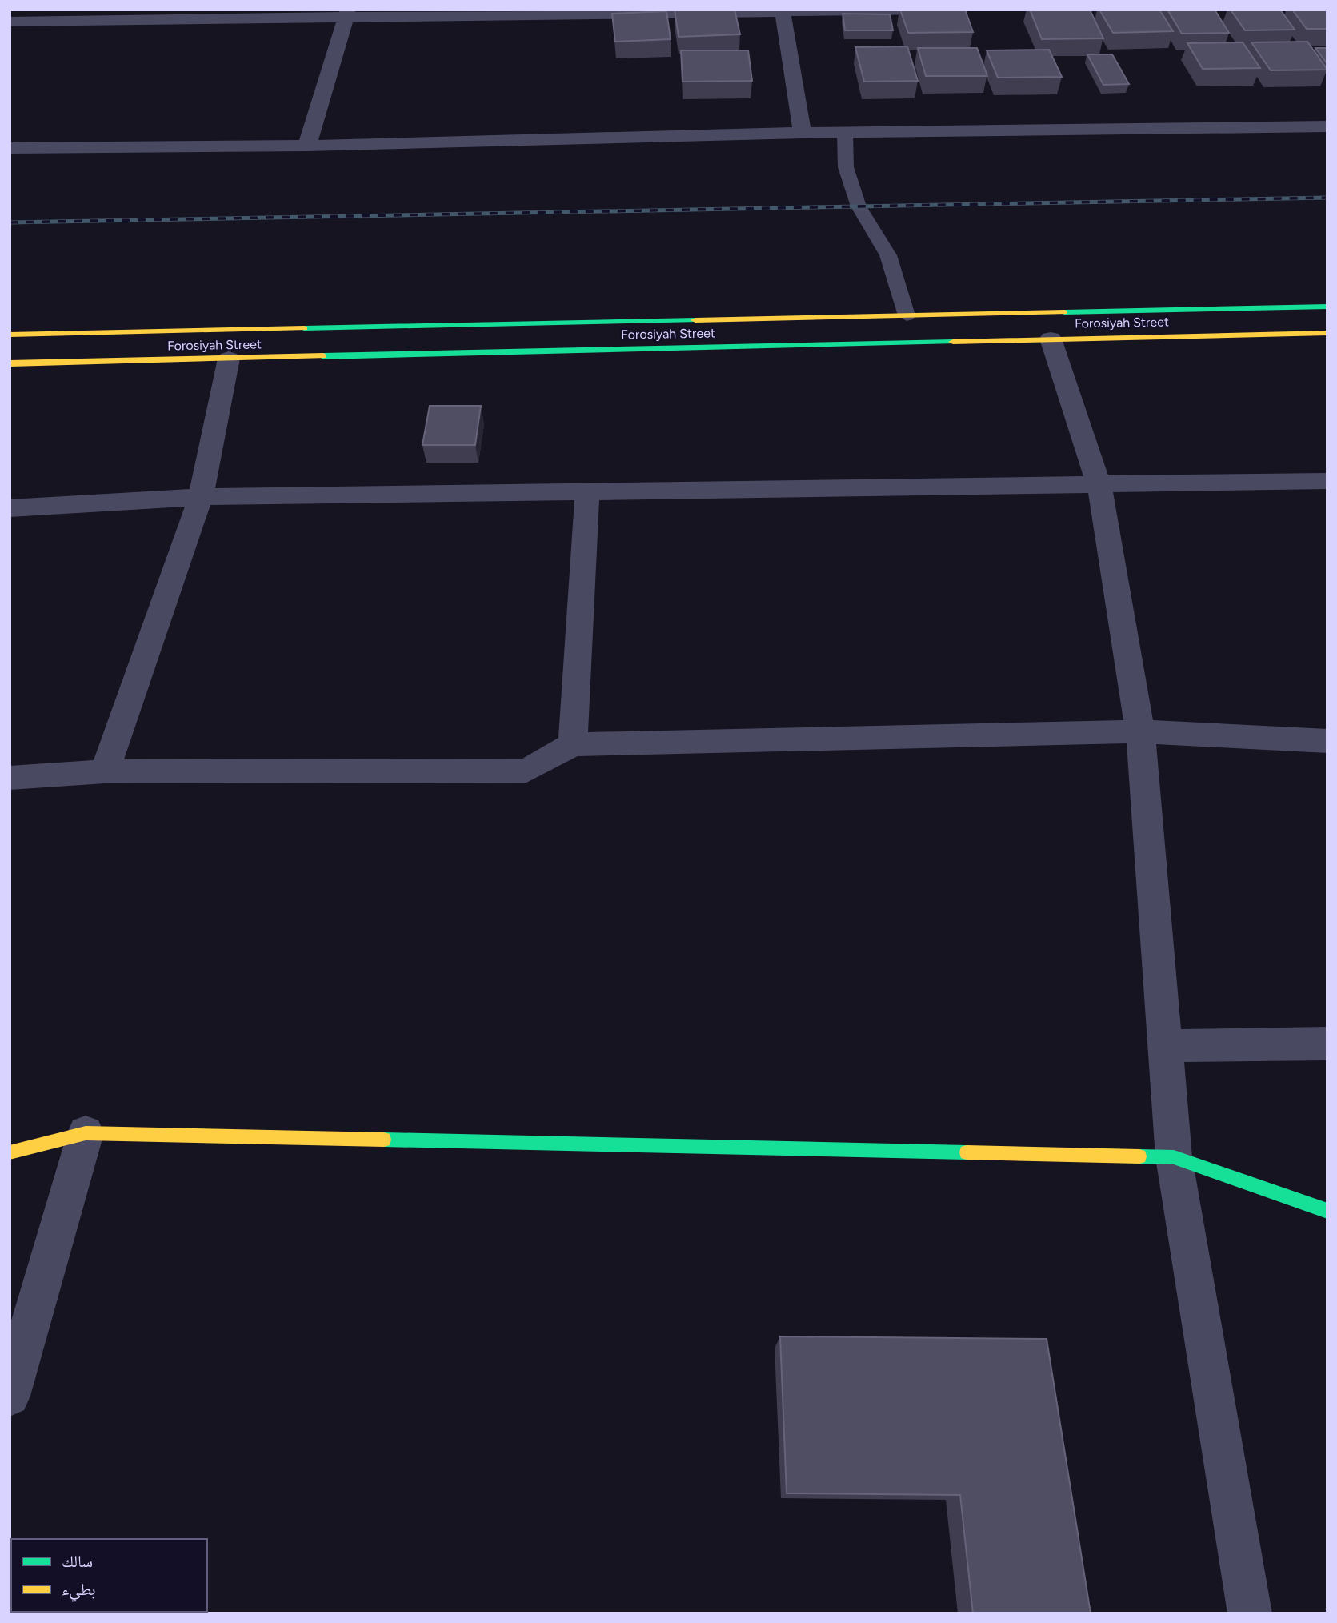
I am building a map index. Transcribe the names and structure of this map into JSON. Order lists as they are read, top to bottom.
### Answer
{
  "streets": {
    "main road": ["Forosiyah Street"]
  },
  "legend": ["سالك", "بطيء"]
}
